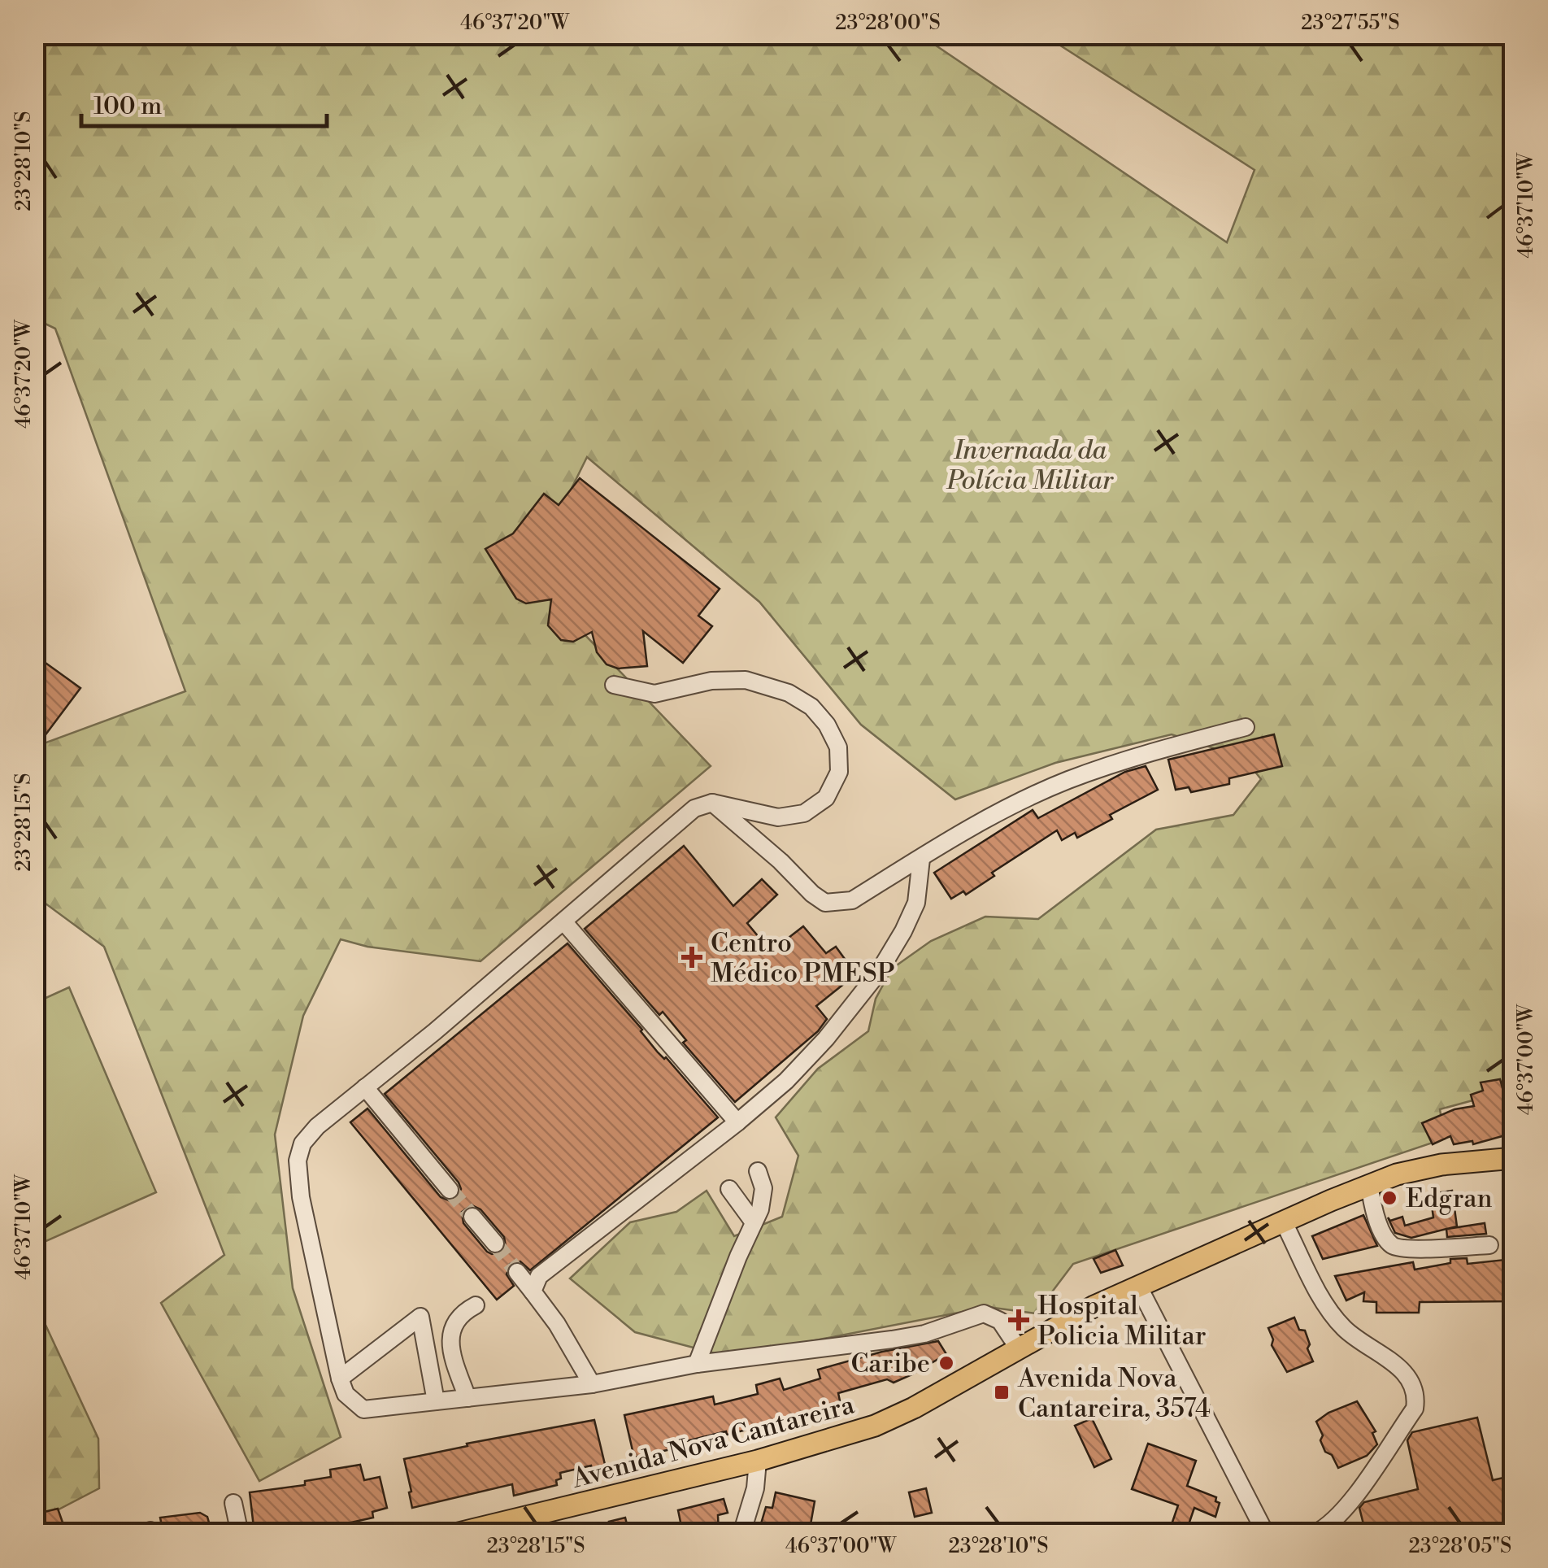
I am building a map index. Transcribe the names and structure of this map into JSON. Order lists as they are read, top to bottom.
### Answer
{
  "streets": {
    "main road": ["Avenida Nova Cantareira"]
  },
  "parks": ["Invernada da Polícia Militar"],
  "places": {
    "health": ["Centro Médico PMESP", "Hospital Policia Militar"],
    "other": ["Edgran", "Caribe"],
    "transit": ["Avenida Nova Cantareira, 3574"]
  },
  "scale_bar": "100 m",
  "coordinates": [
    "46°37'20\"W",
    "23°28'00\"S",
    "23°27'55\"S",
    "23°28'10\"S",
    "46°37'10\"W",
    "23°28'15\"S",
    "46°37'00\"W",
    "23°28'05\"S"
  ]
}
